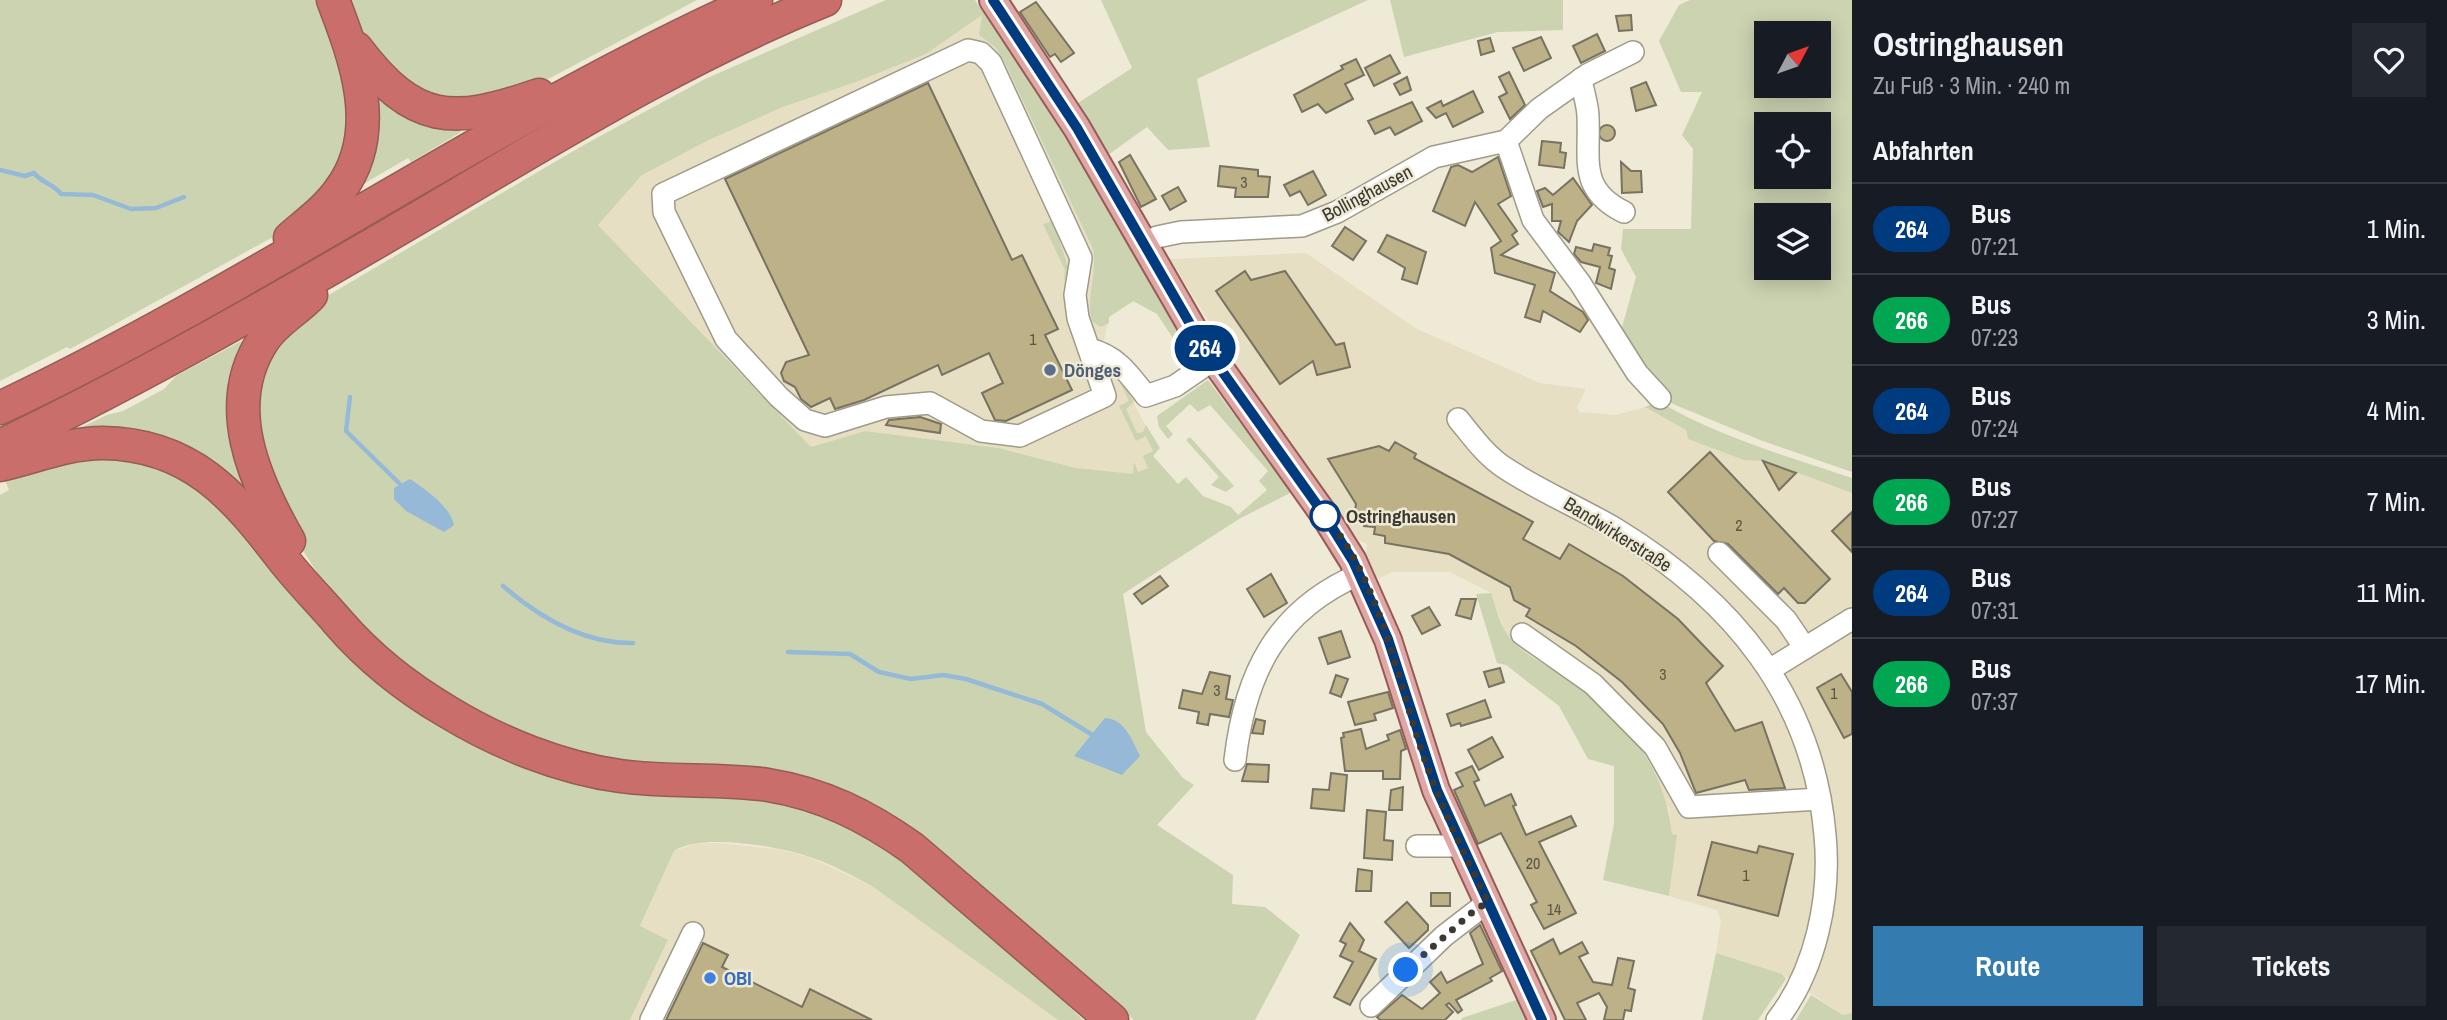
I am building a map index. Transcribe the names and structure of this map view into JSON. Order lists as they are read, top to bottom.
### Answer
{
  "streets": {
    "street": ["Bollinghausen", "Bandwirkerstraße"]
  },
  "places": ["Dönges", "Ostringhausen", "OBI"],
  "lines": ["bus line 264"],
  "house_numbers": [
    "3",
    "1",
    "2",
    "3",
    "3",
    "1",
    "20",
    "1",
    "14"
  ],
  "north": "top right",
  "page": {
    "on_map": "264",
    "heading": [
      ["Ostringhausen", "Zu Fuß · 3 Min. · 240 m"],
      "Abfahrten"
    ],
    "list": [
      {
        "mark": "264",
        "name": "Bus",
        "note": "07:21",
        "value": "1 Min."
      },
      {
        "mark": "266",
        "name": "Bus",
        "note": "07:23",
        "value": "3 Min."
      },
      {
        "mark": "264",
        "name": "Bus",
        "note": "07:24",
        "value": "4 Min."
      },
      {
        "mark": "266",
        "name": "Bus",
        "note": "07:27",
        "value": "7 Min."
      },
      {
        "mark": "264",
        "name": "Bus",
        "note": "07:31",
        "value": "11 Min."
      },
      {
        "mark": "266",
        "name": "Bus",
        "note": "07:37",
        "value": "17 Min."
      }
    ],
    "buttons": ["Route", "Tickets"]
  }
}
